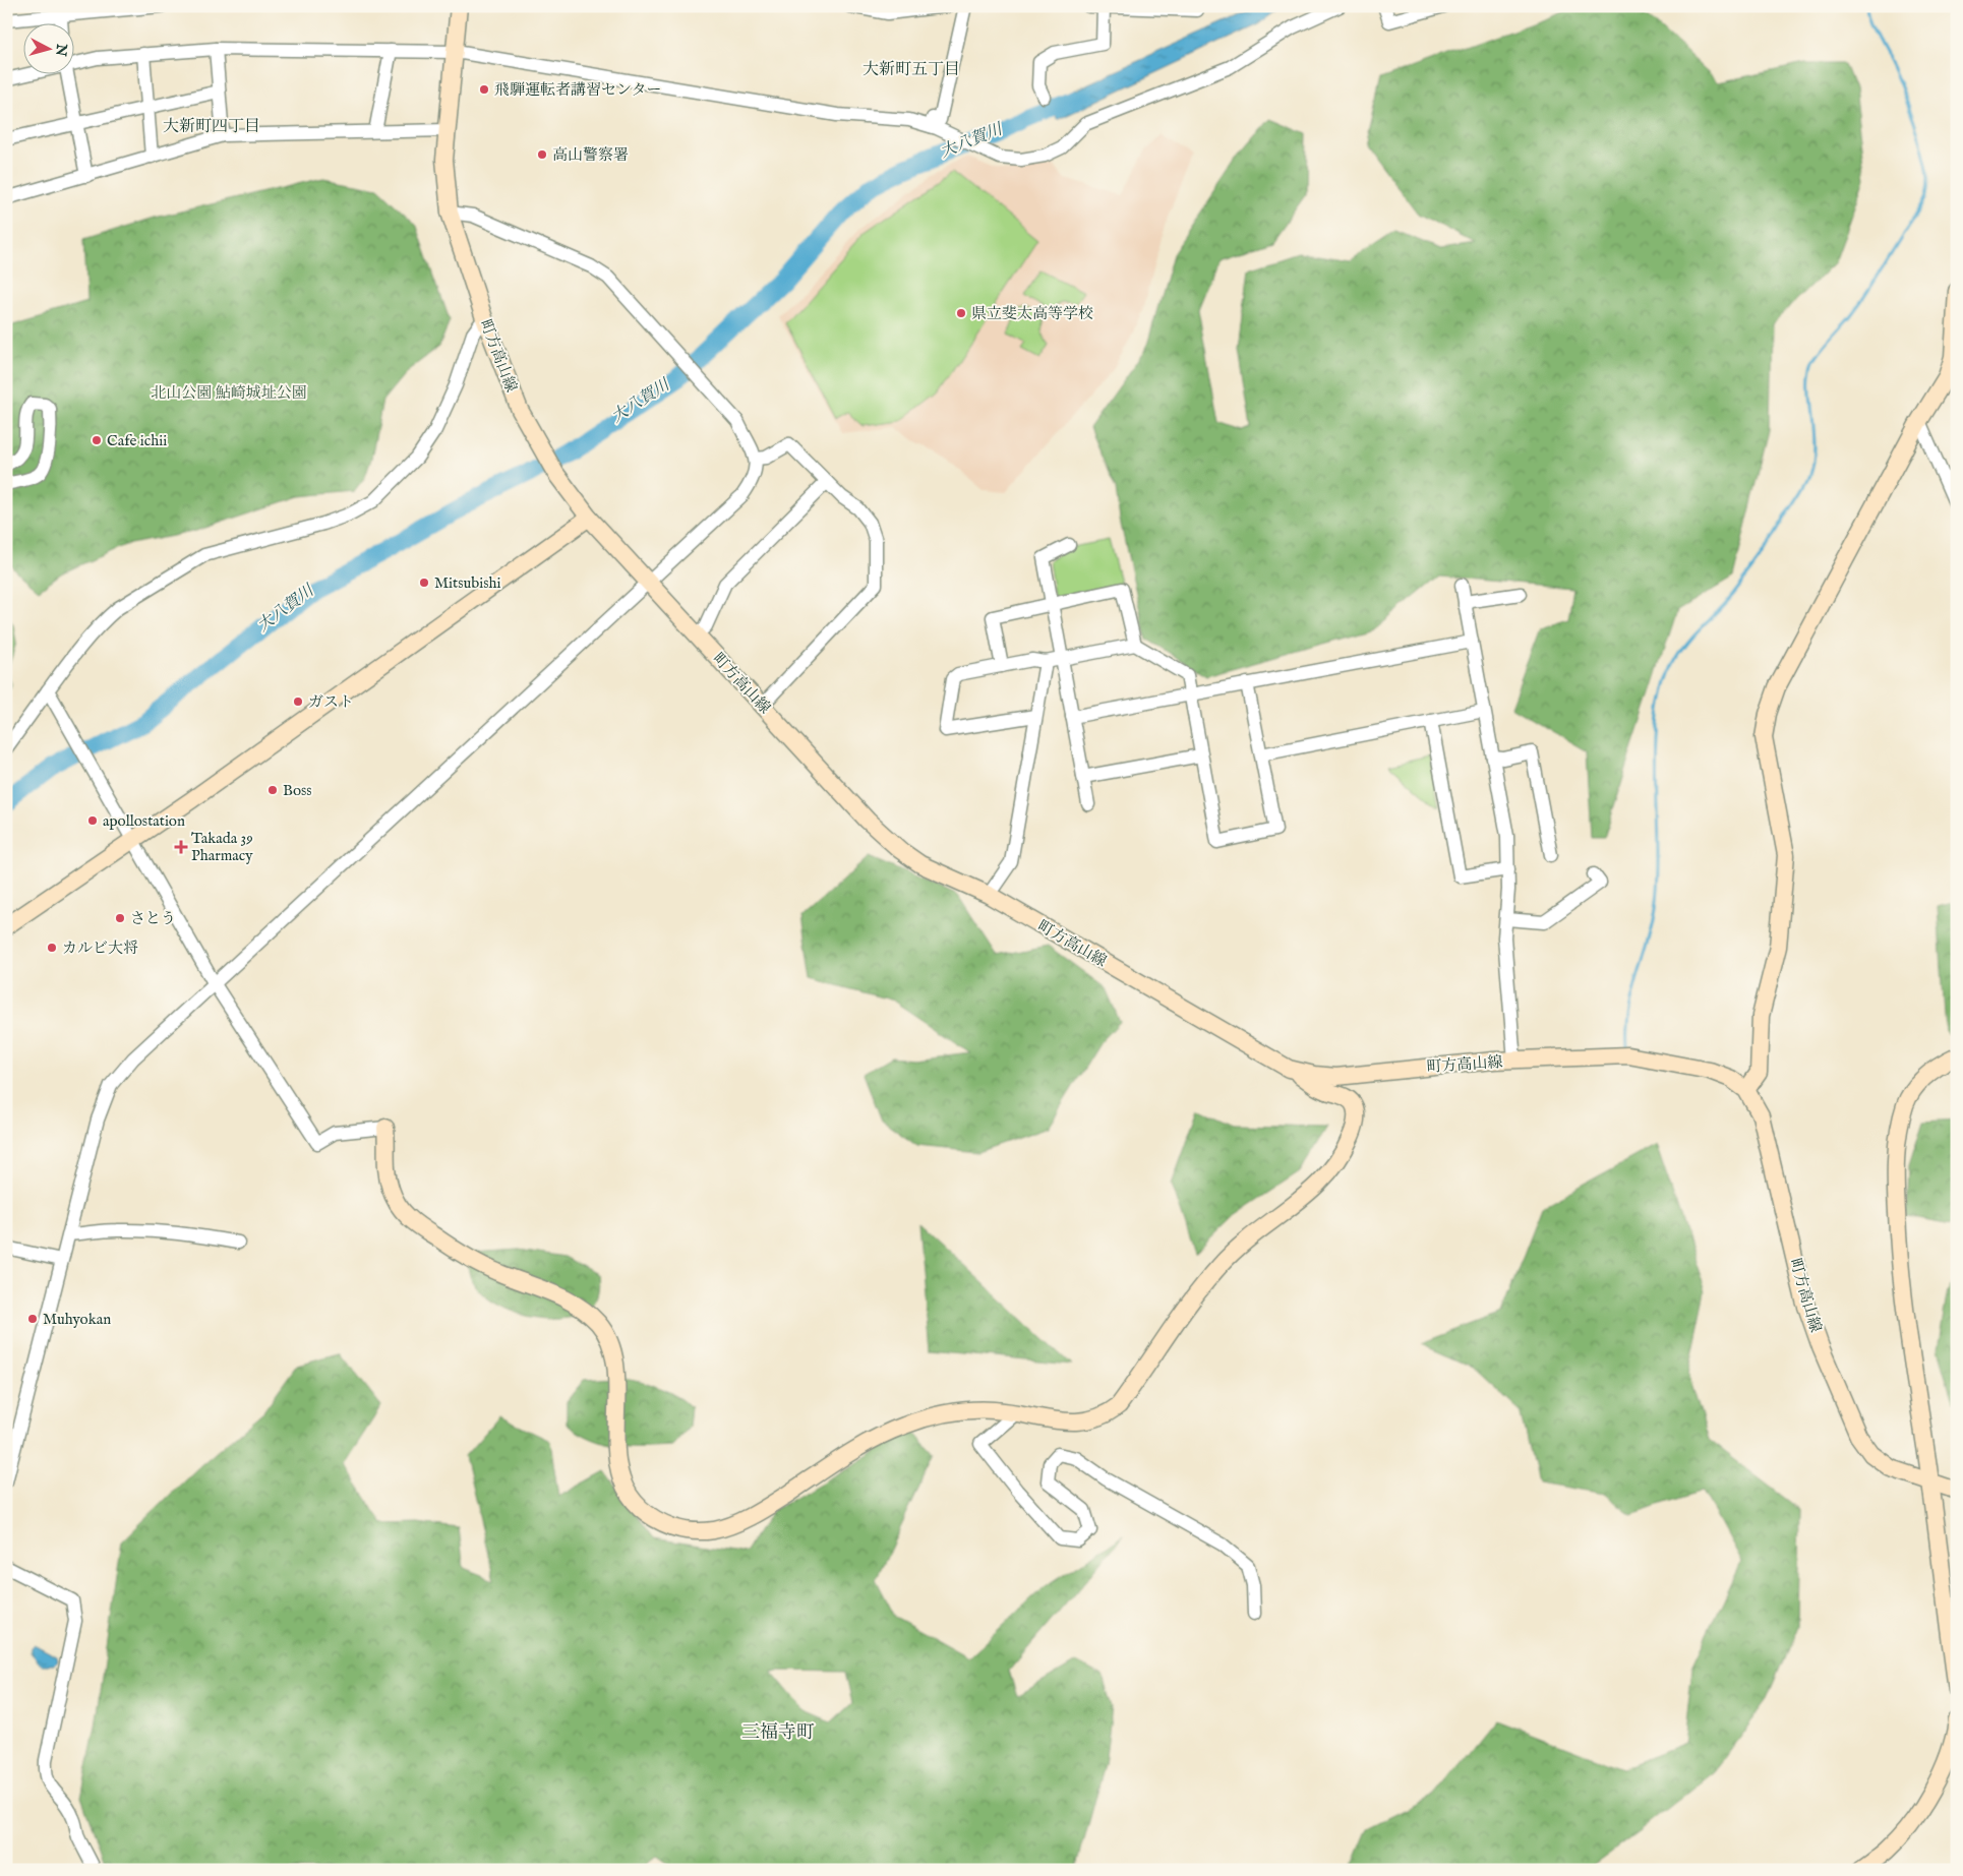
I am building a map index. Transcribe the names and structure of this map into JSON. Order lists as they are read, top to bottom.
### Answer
{
  "streets": {
    "street": ["町方高山線"]
  },
  "districts": ["大新町五丁目", "大新町四丁目", "三福寺町"],
  "water": ["大八賀川"],
  "parks": ["北山公園 鮎崎城址公園"],
  "places": {
    "other": [
      "飛騨運転者講習センター",
      "高山警察署",
      "県立斐太高等学校",
      "Cafe ichii",
      "Mitsubishi",
      "ガスト",
      "Boss",
      "apollostation",
      "さとう",
      "カルビ大将",
      "Muhyokan"
    ],
    "health": ["Takada 39 Pharmacy"]
  },
  "north": "right"
}
